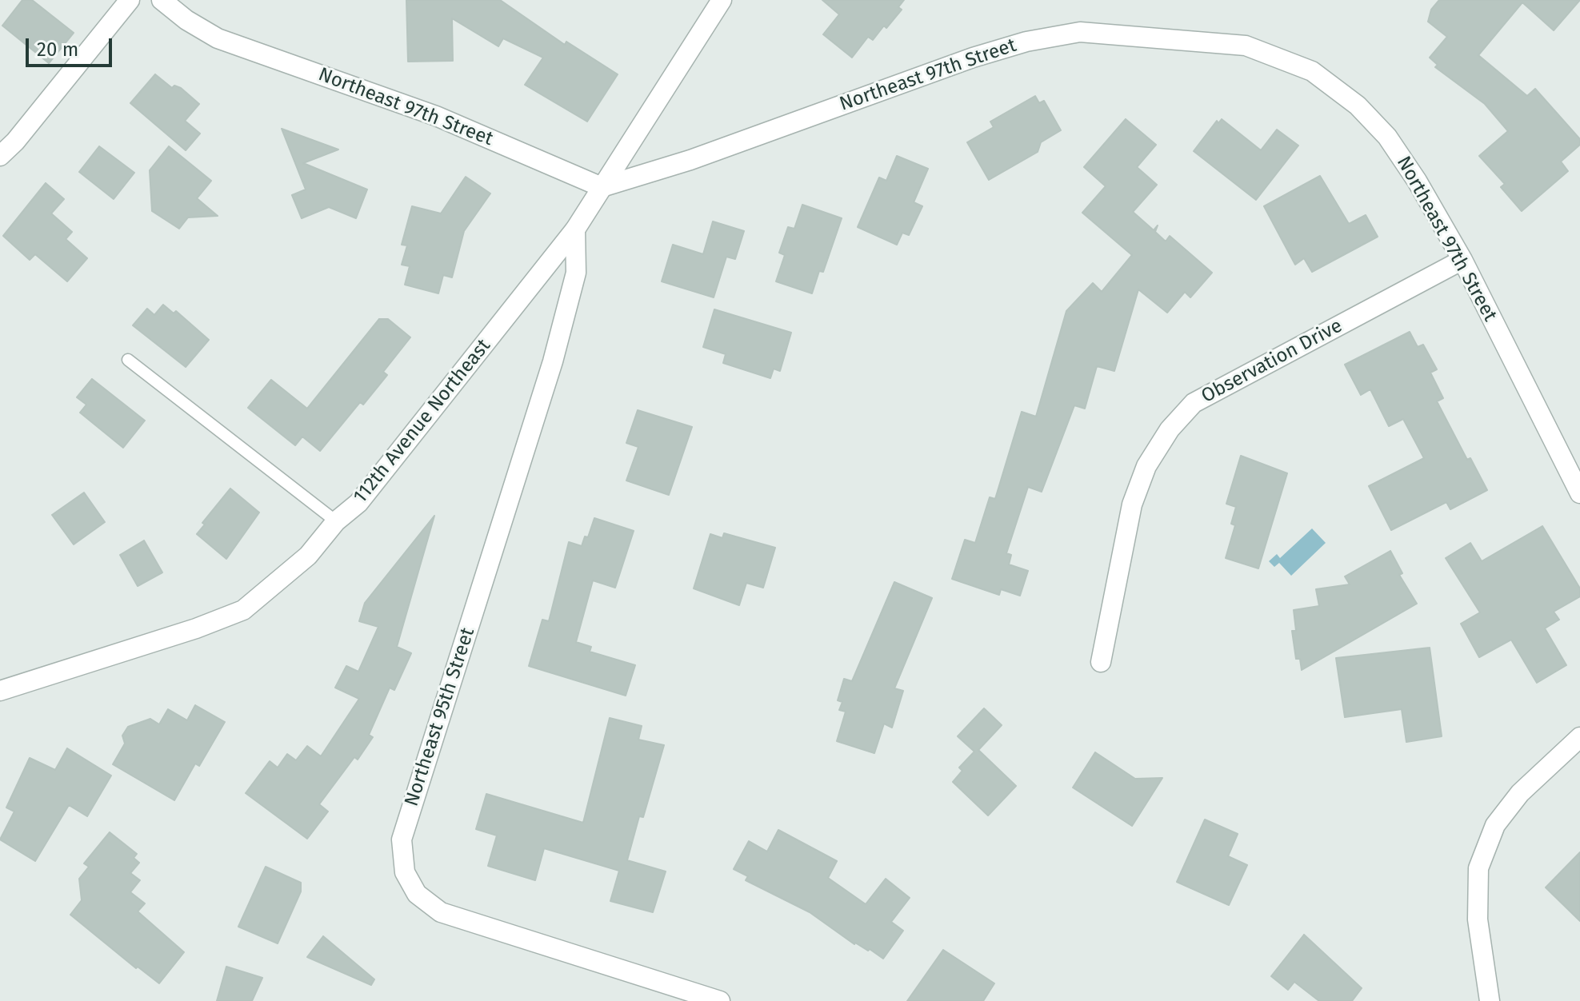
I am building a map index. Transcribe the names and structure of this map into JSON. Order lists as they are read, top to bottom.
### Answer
{
  "streets": {
    "street": [
      "Northeast 97th Street",
      "Observation Drive",
      "112th Avenue Northeast",
      "Northeast 95th Street"
    ]
  },
  "crossings": [
    ["Northeast 97th Street", "Observation Drive"],
    ["Northeast 97th Street", "112th Avenue Northeast"],
    ["112th Avenue Northeast", "Northeast 95th Street"]
  ],
  "scale_bar": "20 m"
}
